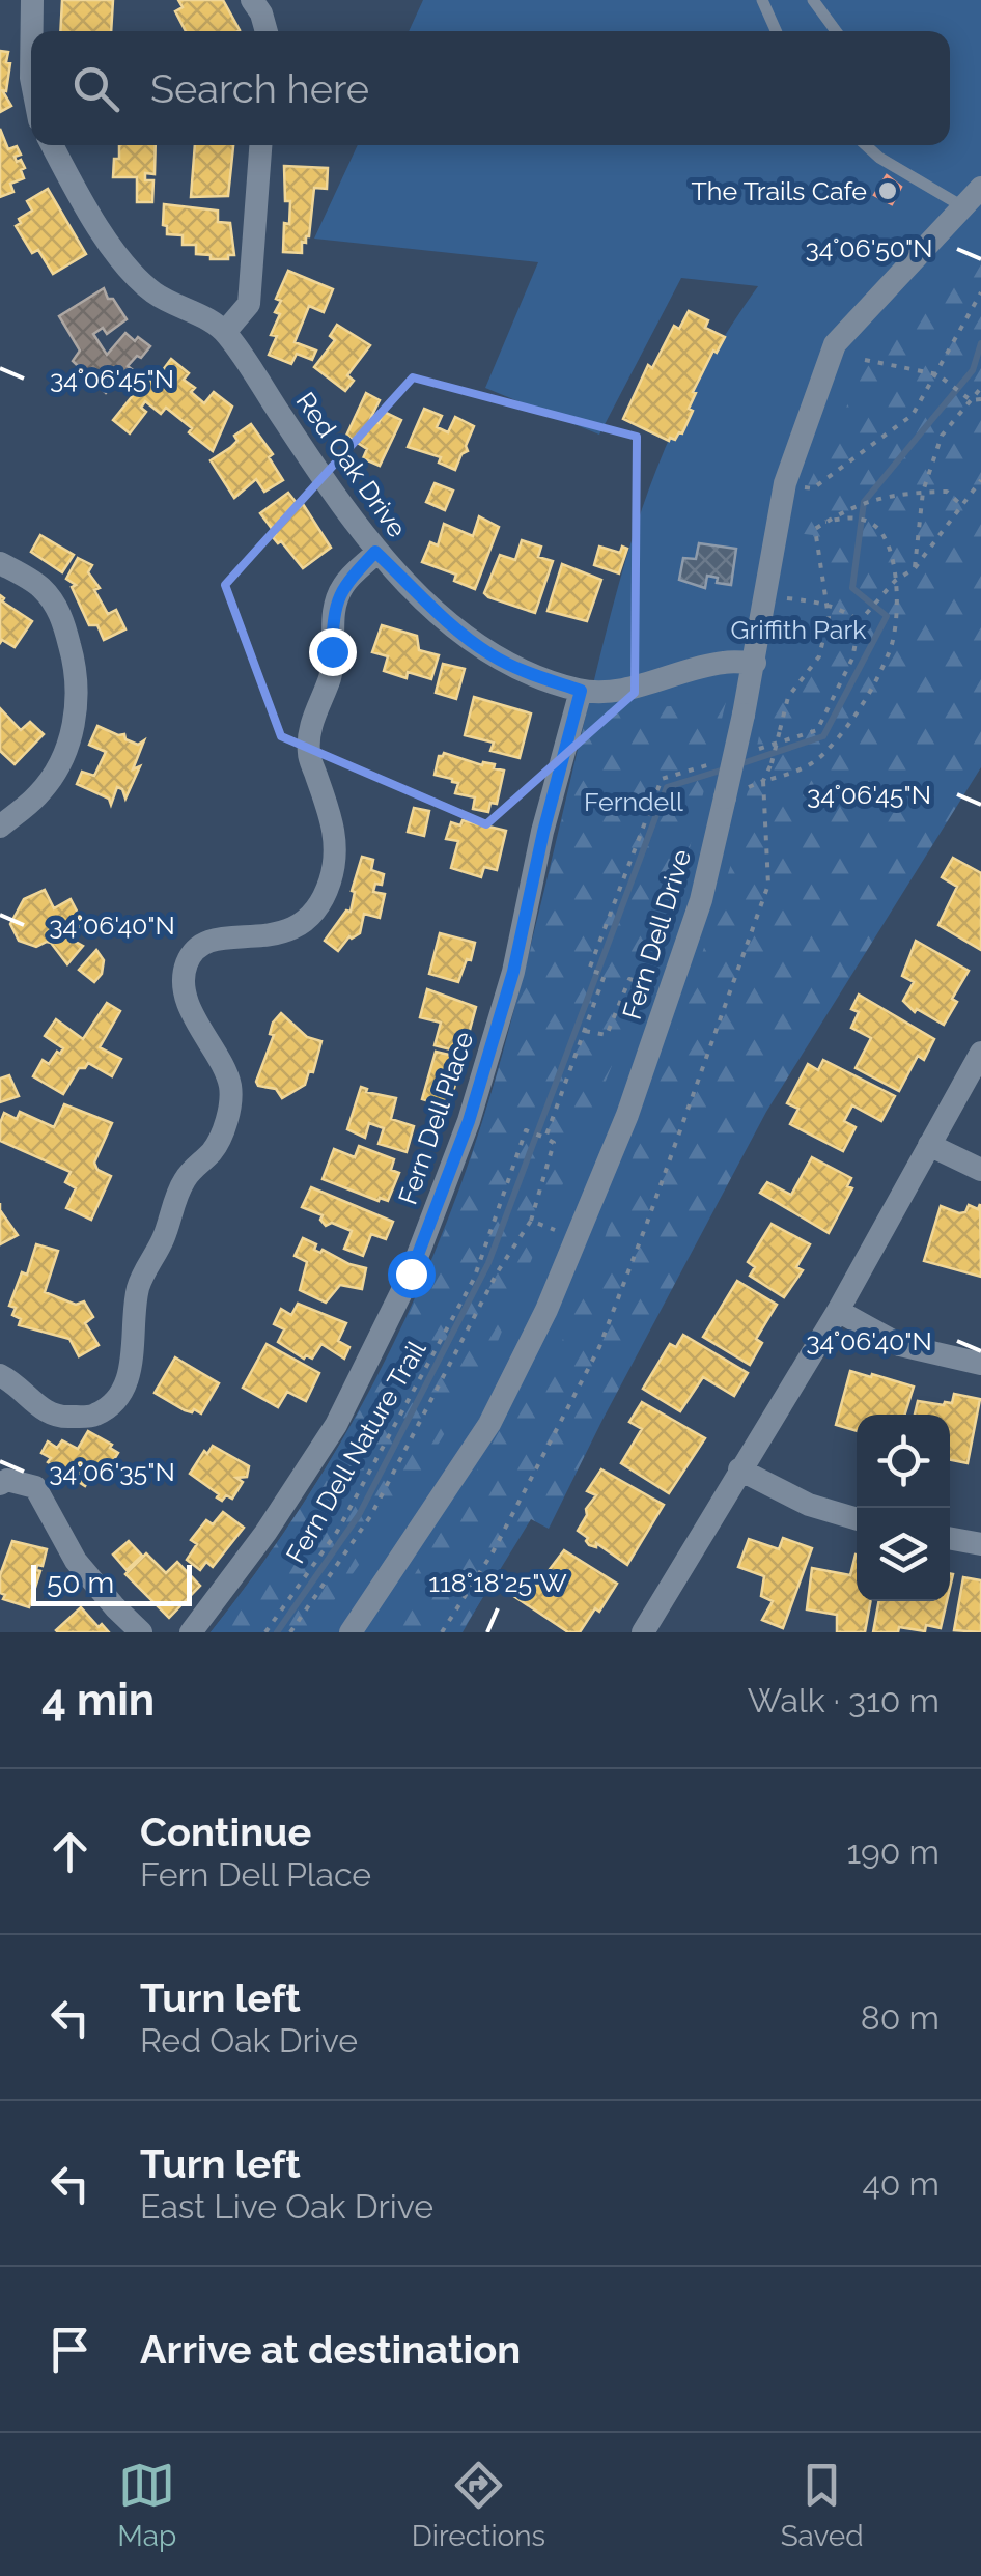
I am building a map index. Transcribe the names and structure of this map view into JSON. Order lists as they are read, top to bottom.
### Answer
{
  "streets": {
    "street": ["Red Oak Drive", "Fern Dell Drive", "Fern Dell Place"],
    "path": ["Fern Dell Nature Trail"]
  },
  "crossings": [
    ["Red Oak Drive", "Fern Dell Drive"],
    ["Red Oak Drive", "Fern Dell Place"]
  ],
  "parks": ["Griffith Park", "Ferndell"],
  "places": ["The Trails Cafe"],
  "scale_bar": "50 m",
  "page": {
    "search": "Search here",
    "scale": "50 m",
    "heading": ["4 min", "Walk · 310 m"],
    "list": [
      ["Continue", "Fern Dell Place", "190 m"],
      ["Turn left", "Red Oak Drive", "80 m"],
      ["Turn left", "East Live Oak Drive", "40 m"],
      "Arrive at destination"
    ],
    "nav": ["Map", "Directions", "Saved"]
  },
  "coordinates": [
    "34°06'50\"N",
    "34°06'45\"N",
    "34°06'40\"N",
    "34°06'35\"N",
    "118°18'25\"W"
  ]
}
